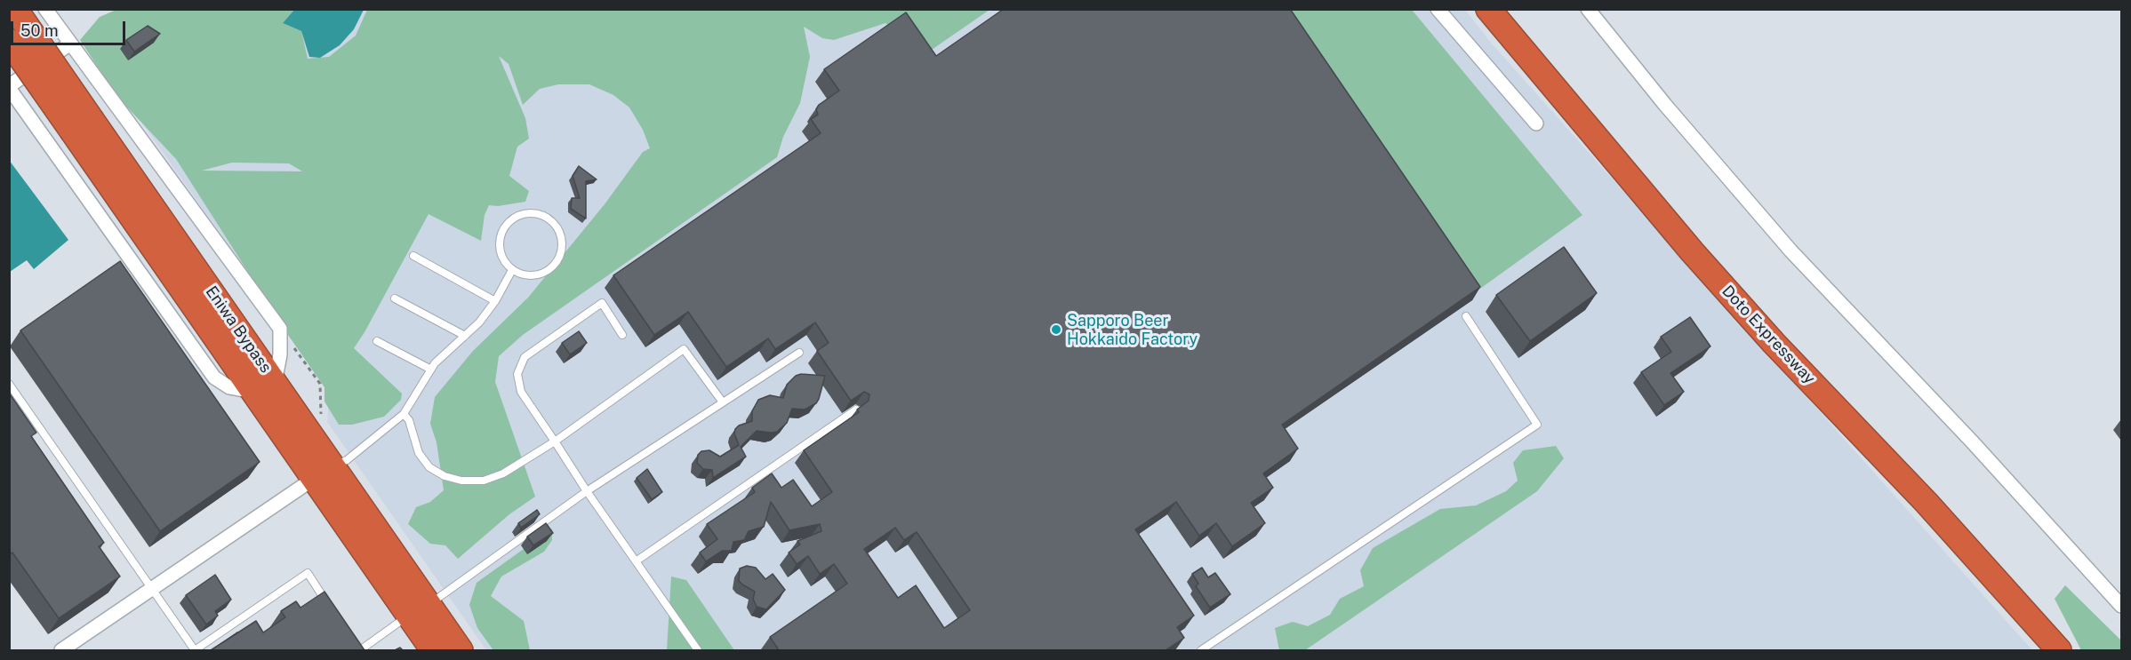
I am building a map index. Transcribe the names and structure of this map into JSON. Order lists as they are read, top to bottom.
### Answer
{
  "streets": {
    "highway": ["Eniwa Bypass", "Doto Expressway"]
  },
  "places": ["Sapporo Beer Hokkaido Factory"],
  "scale_bar": "50 m"
}
